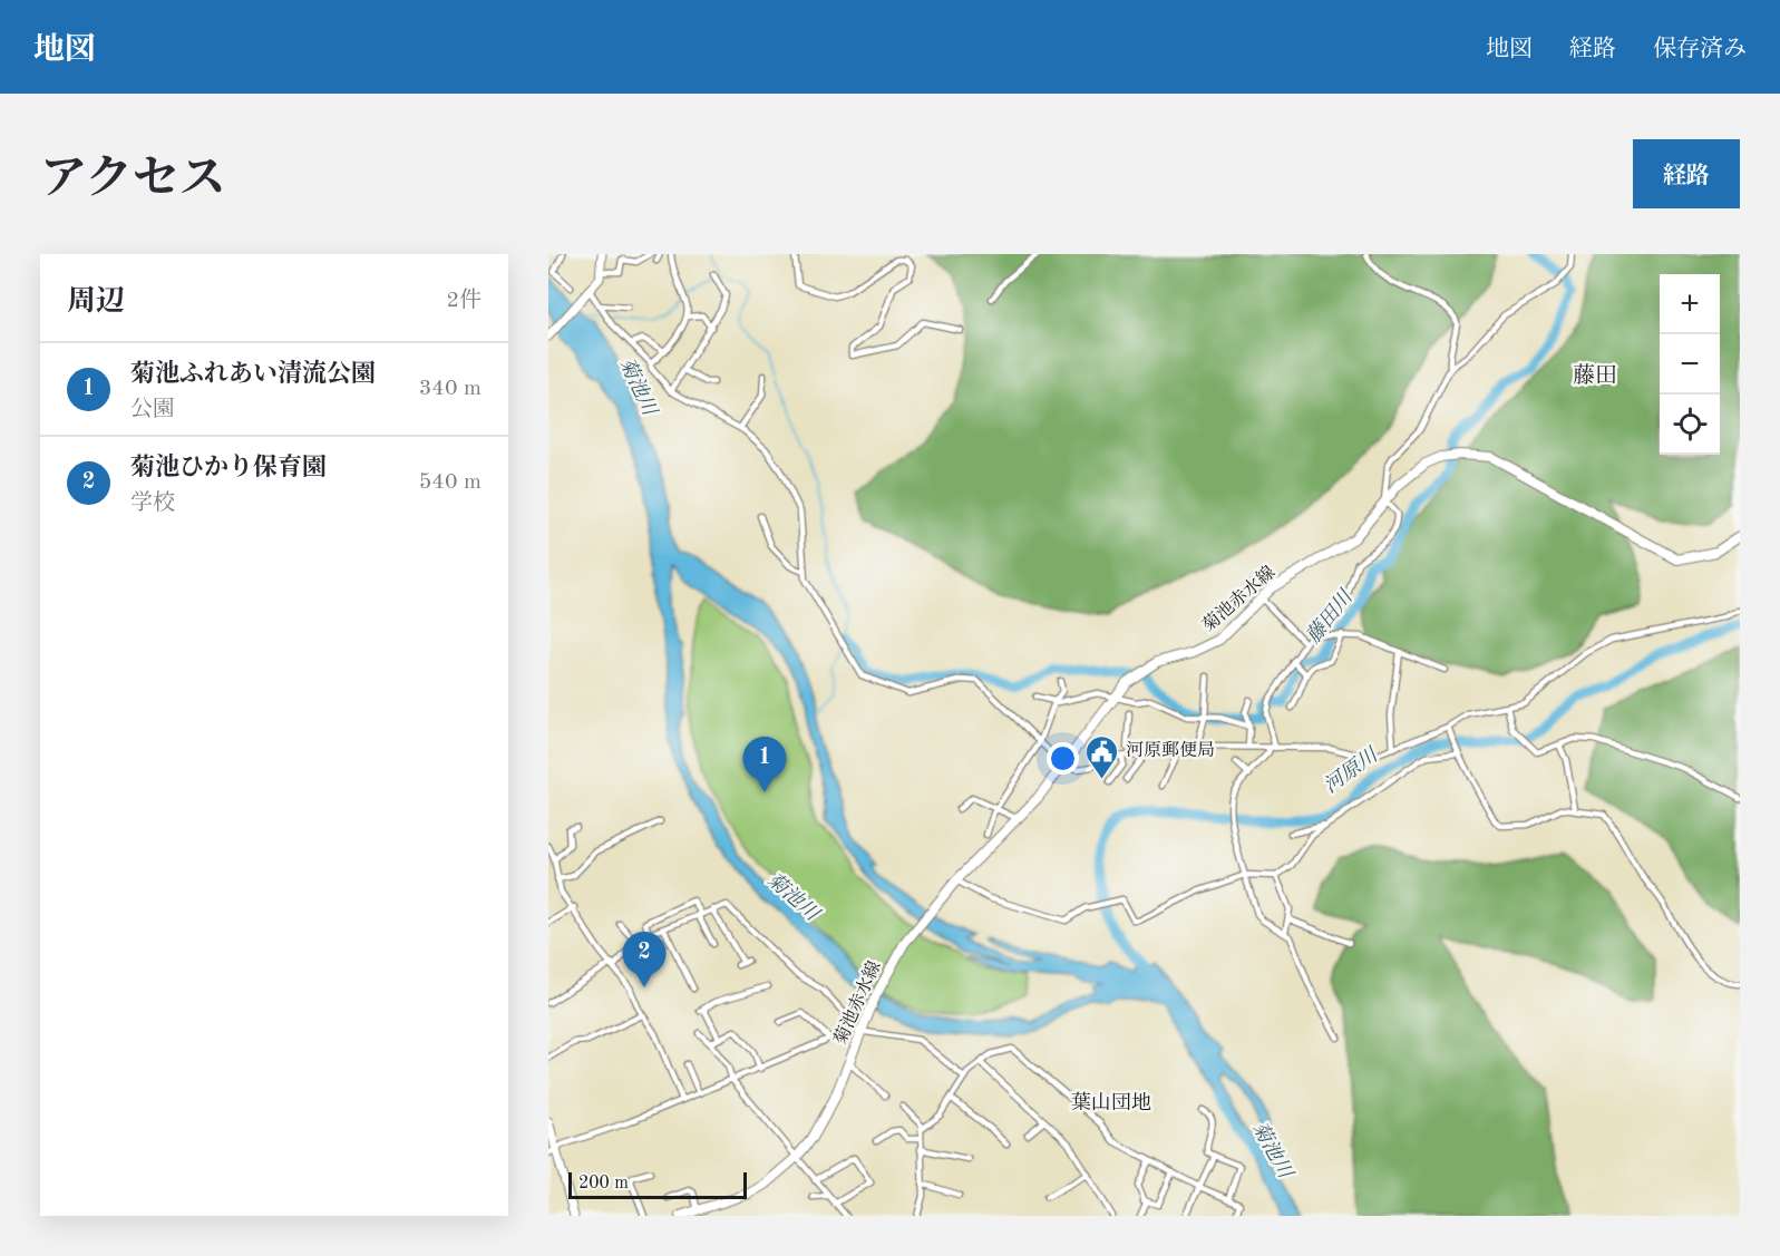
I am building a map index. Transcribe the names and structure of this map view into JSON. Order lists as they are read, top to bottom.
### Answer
{
  "streets": {
    "main road": ["菊池赤水線"]
  },
  "districts": ["藤田", "葉山団地"],
  "water": ["菊池川", "藤田川", "河原川"],
  "places": {
    "public building": ["河原郵便局"]
  },
  "scale_bar": "200 m",
  "page": {
    "header": "地図",
    "nav": ["地図", "経路", "保存済み"],
    "title": "アクセス",
    "buttons": "経路",
    "heading": ["周辺", "2件"],
    "map_buttons": ["+", "−"],
    "list": [
      {
        "mark": "1",
        "name": "菊池ふれあい清流公園",
        "note": "公園",
        "value": "340 m"
      },
      {
        "mark": "2",
        "name": "菊池ひかり保育園",
        "note": "学校",
        "value": "540 m"
      }
    ],
    "pins": ["1", "2"],
    "scale": "200 m"
  }
}
